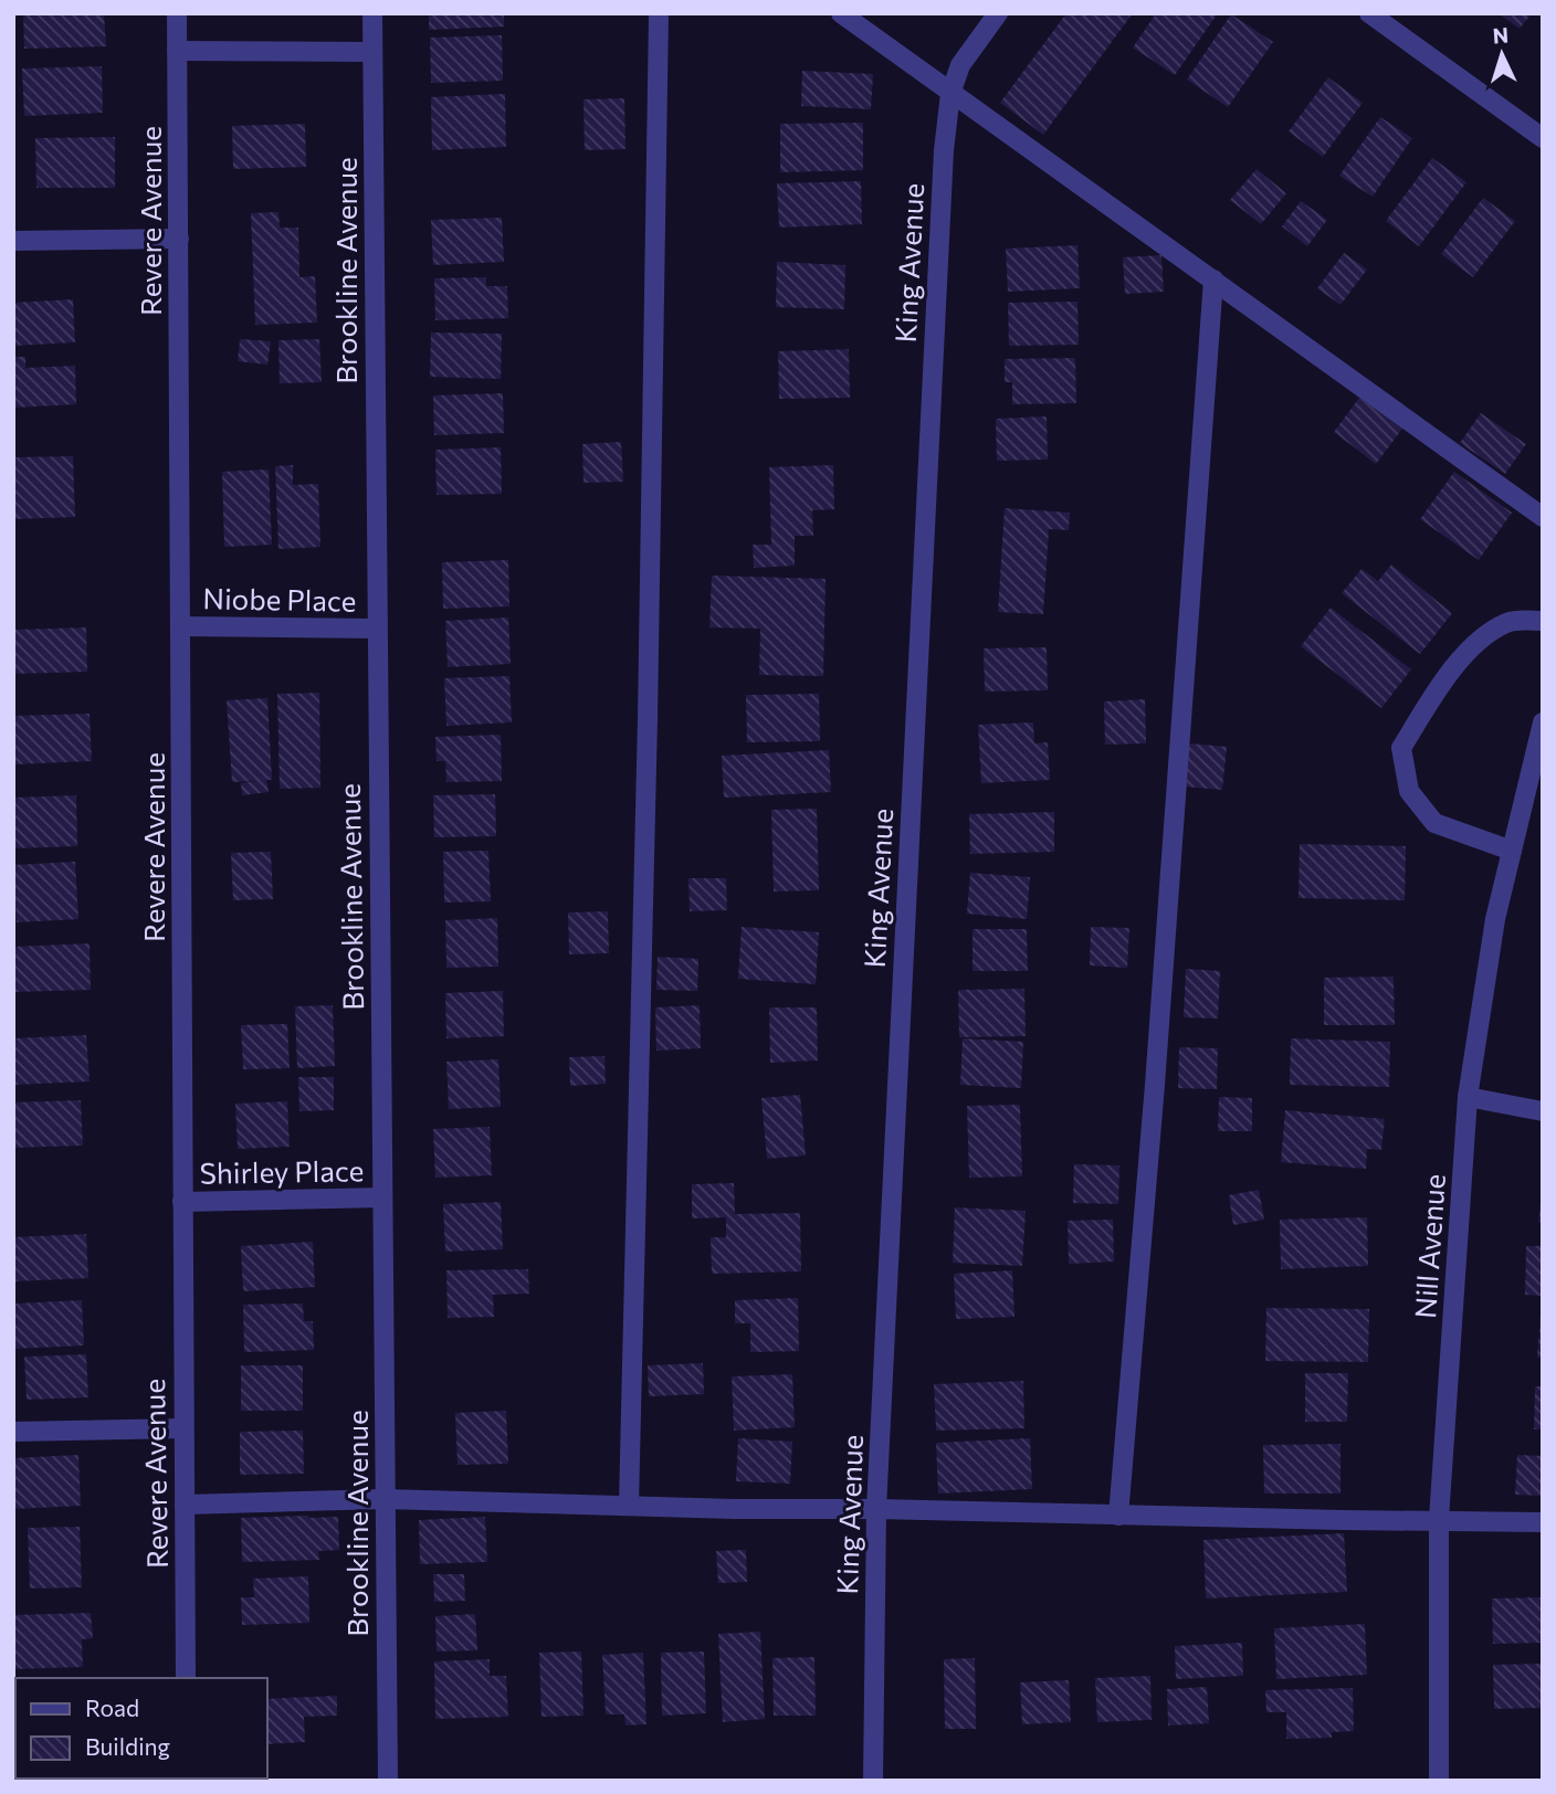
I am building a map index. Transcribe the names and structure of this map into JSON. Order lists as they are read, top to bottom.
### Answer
{
  "streets": {
    "street": [
      "Revere Avenue",
      "King Avenue",
      "Brookline Avenue",
      "Niobe Place",
      "Shirley Place",
      "Nill Avenue"
    ]
  },
  "crossings": [
    ["Revere Avenue", "Niobe Place"],
    ["Revere Avenue", "Shirley Place"],
    ["Brookline Avenue", "Niobe Place"],
    ["Brookline Avenue", "Shirley Place"]
  ],
  "legend": ["Road", "Building"],
  "north": "top"
}
